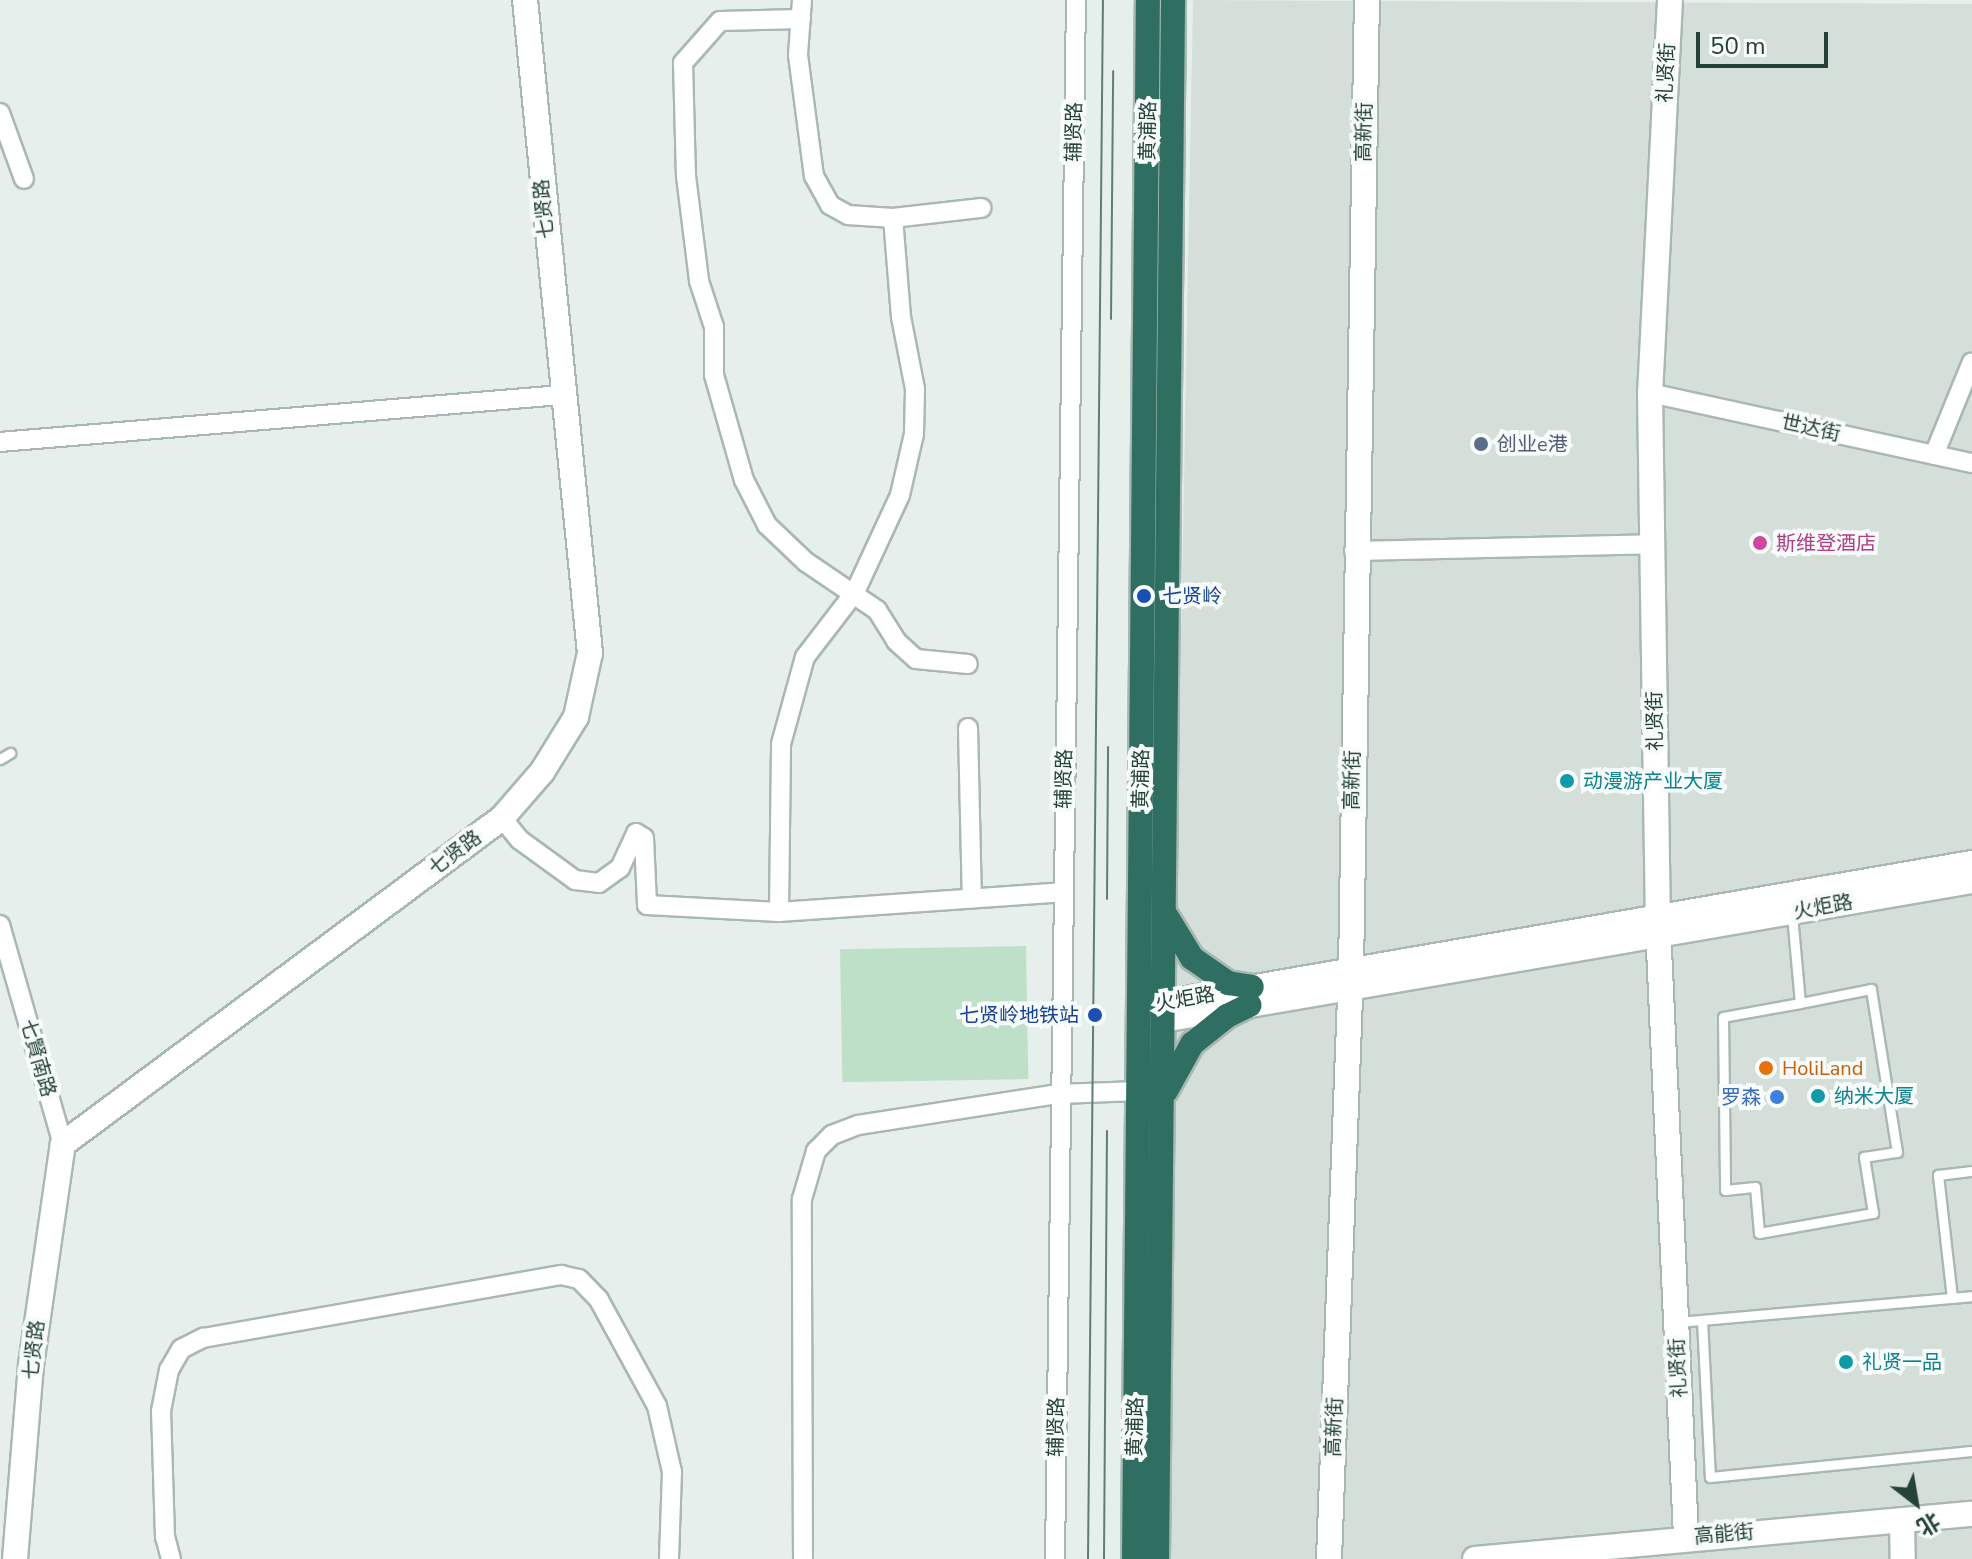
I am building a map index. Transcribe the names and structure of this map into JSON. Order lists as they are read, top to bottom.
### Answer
{
  "streets": {
    "highway": ["黄浦路"],
    "street": [
      "礼贤街",
      "辅贤路",
      "高新街",
      "七贤路",
      "世达街",
      "火炬路",
      "七賢南路",
      "高能街"
    ]
  },
  "crossings": [
    ["礼贤街", "世达街"],
    ["礼贤街", "火炬路"],
    ["礼贤街", "高能街"],
    ["黄浦路", "火炬路"],
    ["高新街", "火炬路"],
    ["七贤路", "七賢南路"]
  ],
  "places": [
    "创业e港",
    "斯维登酒店",
    "七贤岭",
    "动漫游产业大厦",
    "七贤岭地铁站",
    "HoliLand",
    "纳米大厦",
    "罗森",
    "礼贤一品"
  ],
  "scale_bar": "50 m",
  "north": "bottom right"
}
